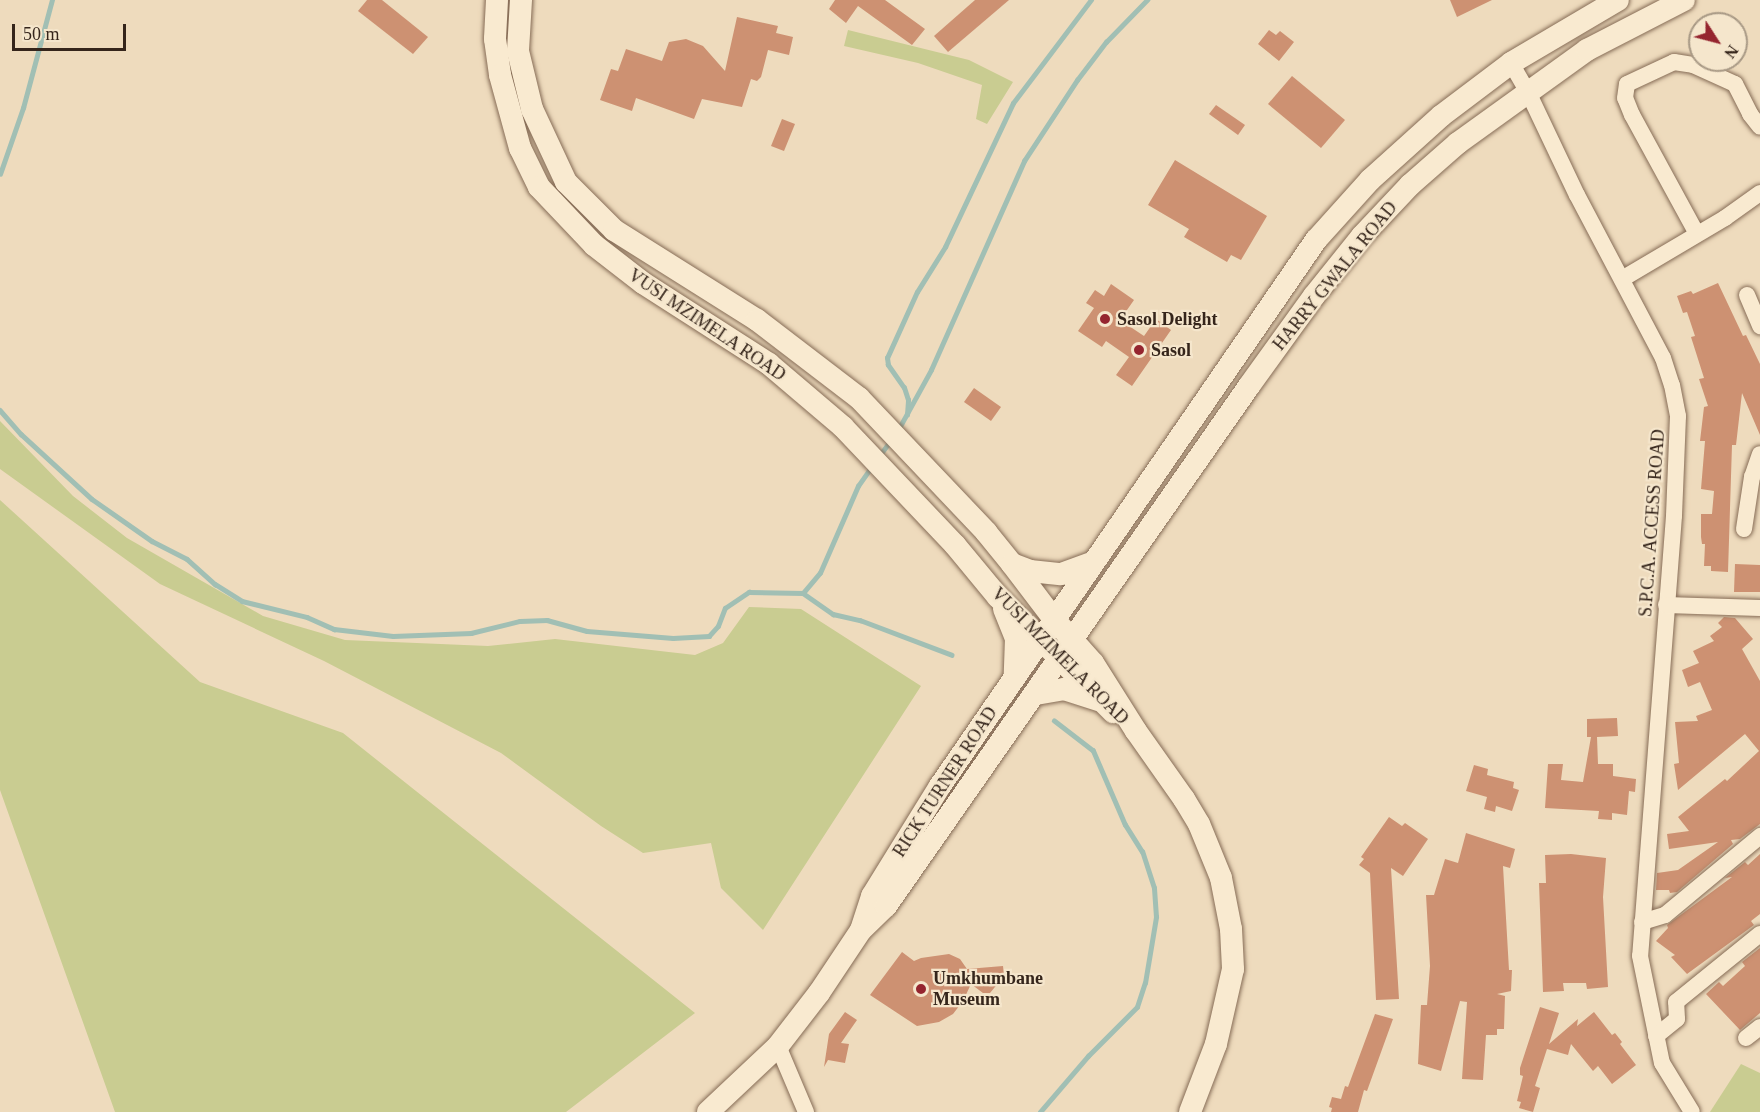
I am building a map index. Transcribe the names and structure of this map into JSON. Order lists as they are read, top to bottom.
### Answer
{
  "streets": {
    "main road": ["HARRY GWALA ROAD", "VUSI MZIMELA ROAD", "RICK TURNER ROAD"],
    "street": ["S.P.C.A. ACCESS ROAD"]
  },
  "crossings": [
    ["HARRY GWALA ROAD", "VUSI MZIMELA ROAD"],
    ["HARRY GWALA ROAD", "S.P.C.A. ACCESS ROAD"],
    ["HARRY GWALA ROAD", "RICK TURNER ROAD"],
    ["VUSI MZIMELA ROAD", "RICK TURNER ROAD"]
  ],
  "places": ["Sasol Delight", "Sasol", "Umkhumbane Museum"],
  "scale_bar": "50 m",
  "north": "bottom right"
}
